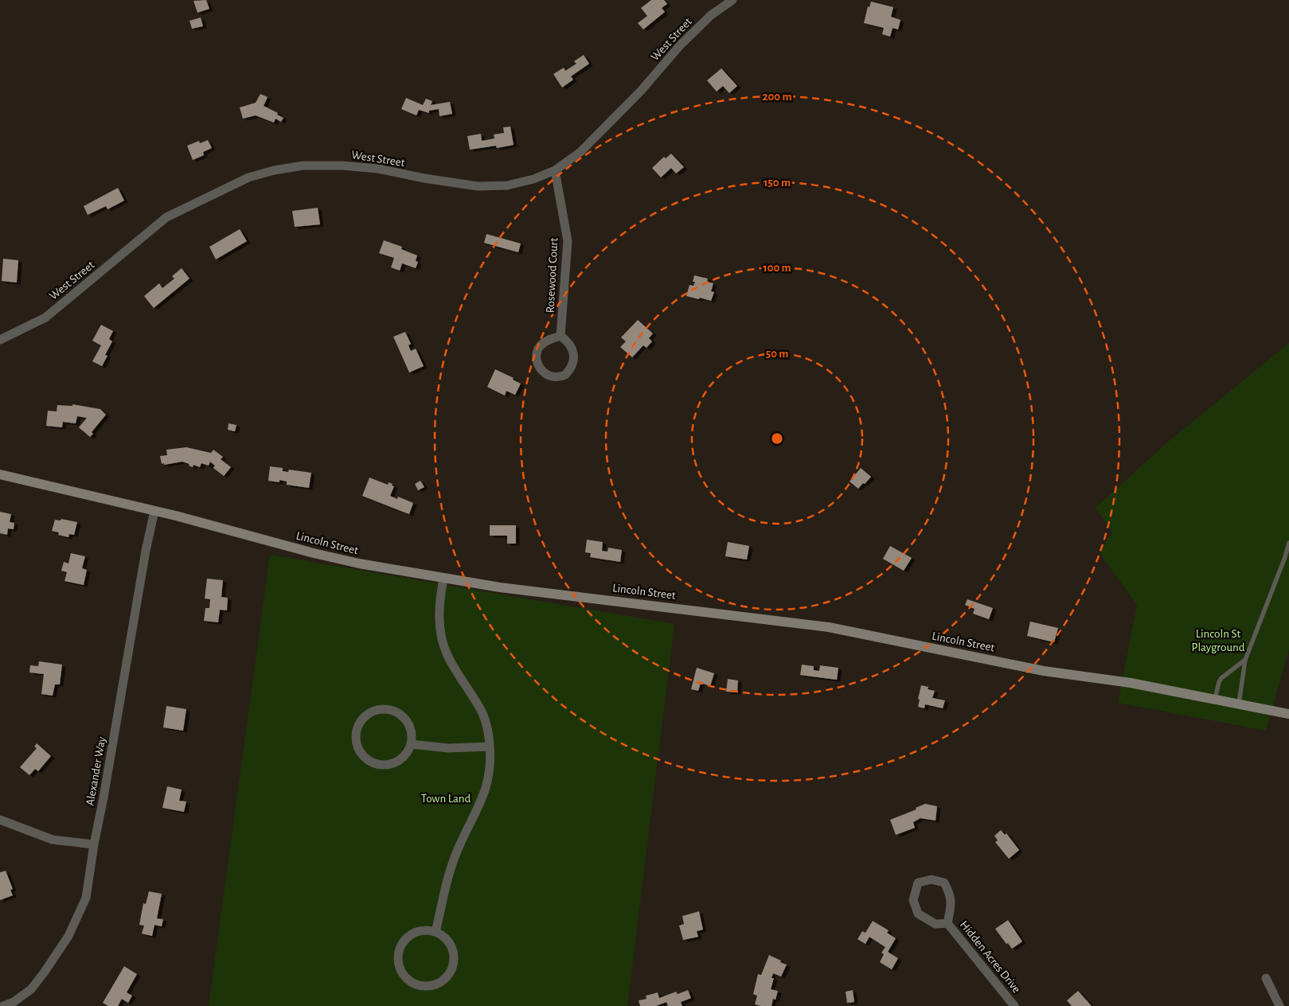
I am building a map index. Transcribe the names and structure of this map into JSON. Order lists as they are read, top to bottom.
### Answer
{
  "streets": {
    "main road": ["Lincoln Street"],
    "street": [
      "West Street",
      "Rosewood Court",
      "Alexander Way",
      "Hidden Acres Drive"
    ]
  },
  "crossings": [
    ["West Street", "Rosewood Court"],
    ["Lincoln Street", "Alexander Way"]
  ],
  "parks": ["Lincoln St Playground", "Town Land"],
  "rings": [
    "200 m",
    "150 m",
    "100 m",
    "50 m"
  ]
}
